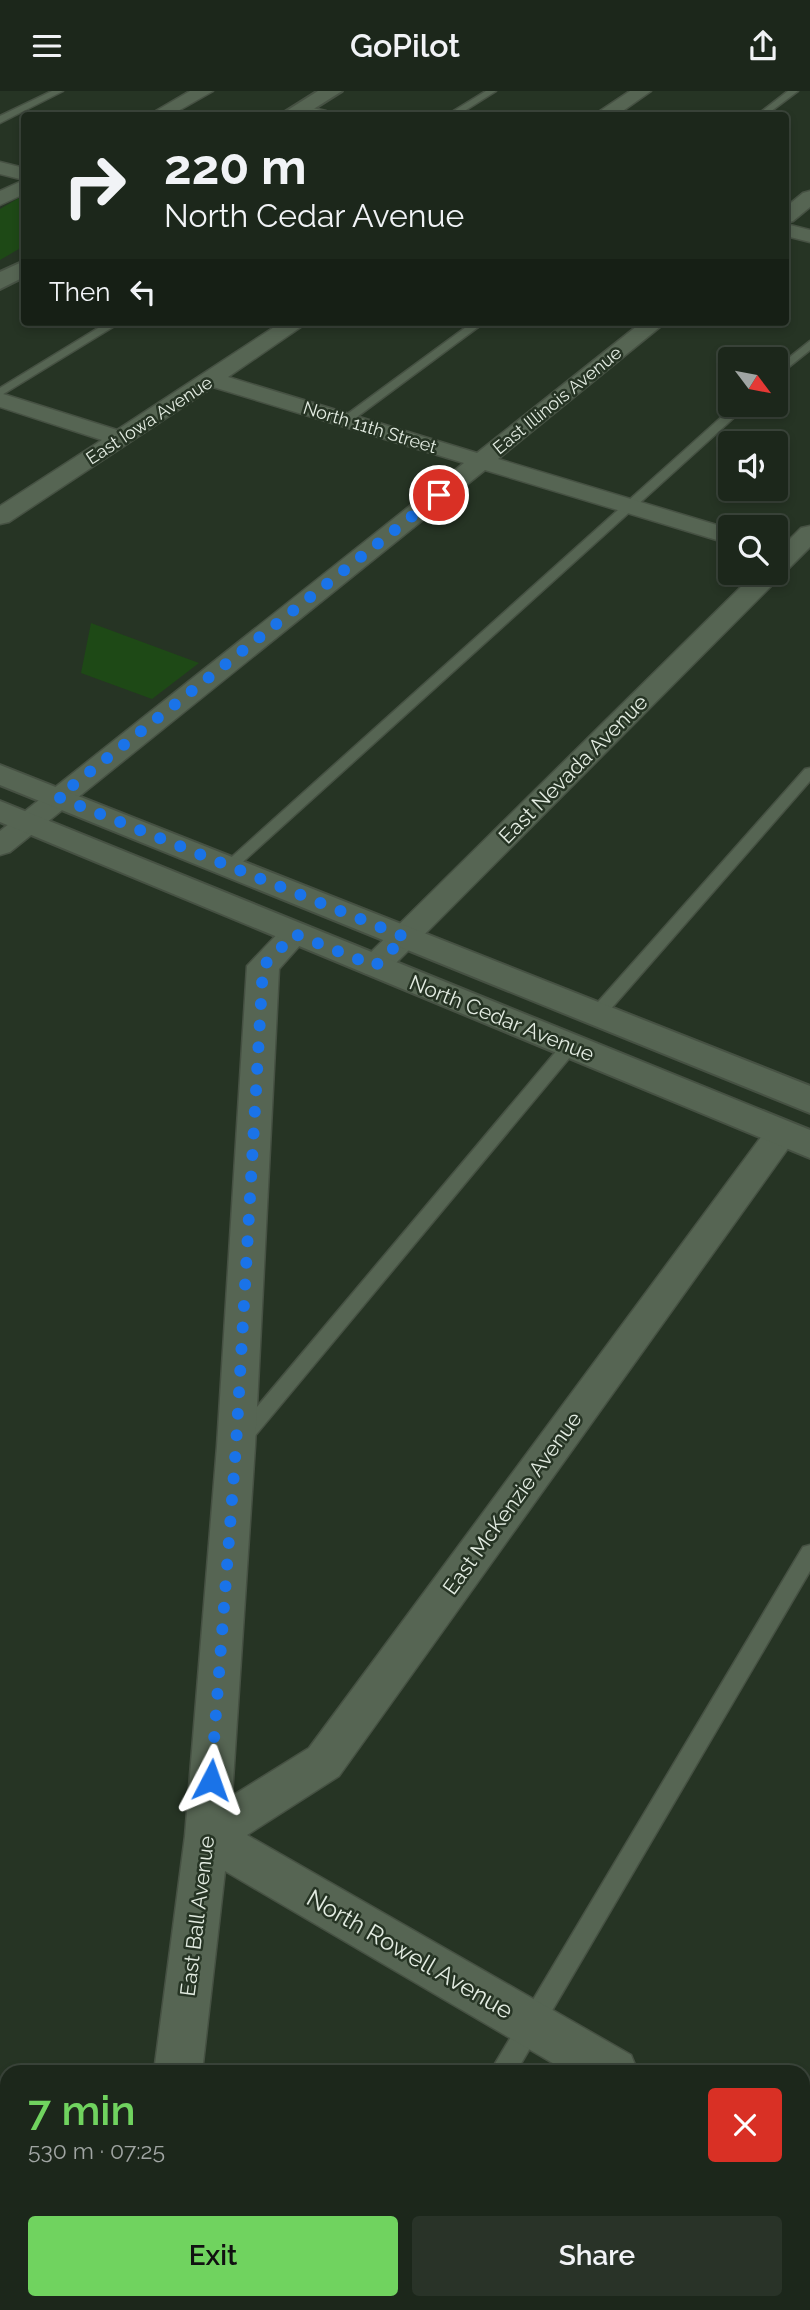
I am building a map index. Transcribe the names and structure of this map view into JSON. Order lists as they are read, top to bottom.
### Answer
{
  "streets": {
    "main road": ["North Cedar Avenue"],
    "street": [
      "East Illinois Avenue",
      "East Iowa Avenue",
      "North 11th Street",
      "East Nevada Avenue",
      "East McKenzie Avenue",
      "East Ball Avenue",
      "North Rowell Avenue"
    ]
  },
  "crossings": [
    ["East Illinois Avenue", "North 11th Street"],
    ["East Illinois Avenue", "North Cedar Avenue"],
    ["East Iowa Avenue", "North 11th Street"],
    ["East Nevada Avenue", "North Cedar Avenue"],
    ["North Cedar Avenue", "East McKenzie Avenue"],
    ["North Cedar Avenue", "East Ball Avenue"],
    ["East McKenzie Avenue", "East Ball Avenue"],
    ["East McKenzie Avenue", "North Rowell Avenue"],
    ["East Ball Avenue", "North Rowell Avenue"]
  ],
  "north": "bottom right",
  "page": {
    "header": "GoPilot",
    "turn": ["220 m", "North Cedar Avenue"],
    "then": "Then",
    "heading": ["7 min", "530 m · 07:25"],
    "buttons": ["Exit", "Share"]
  }
}
